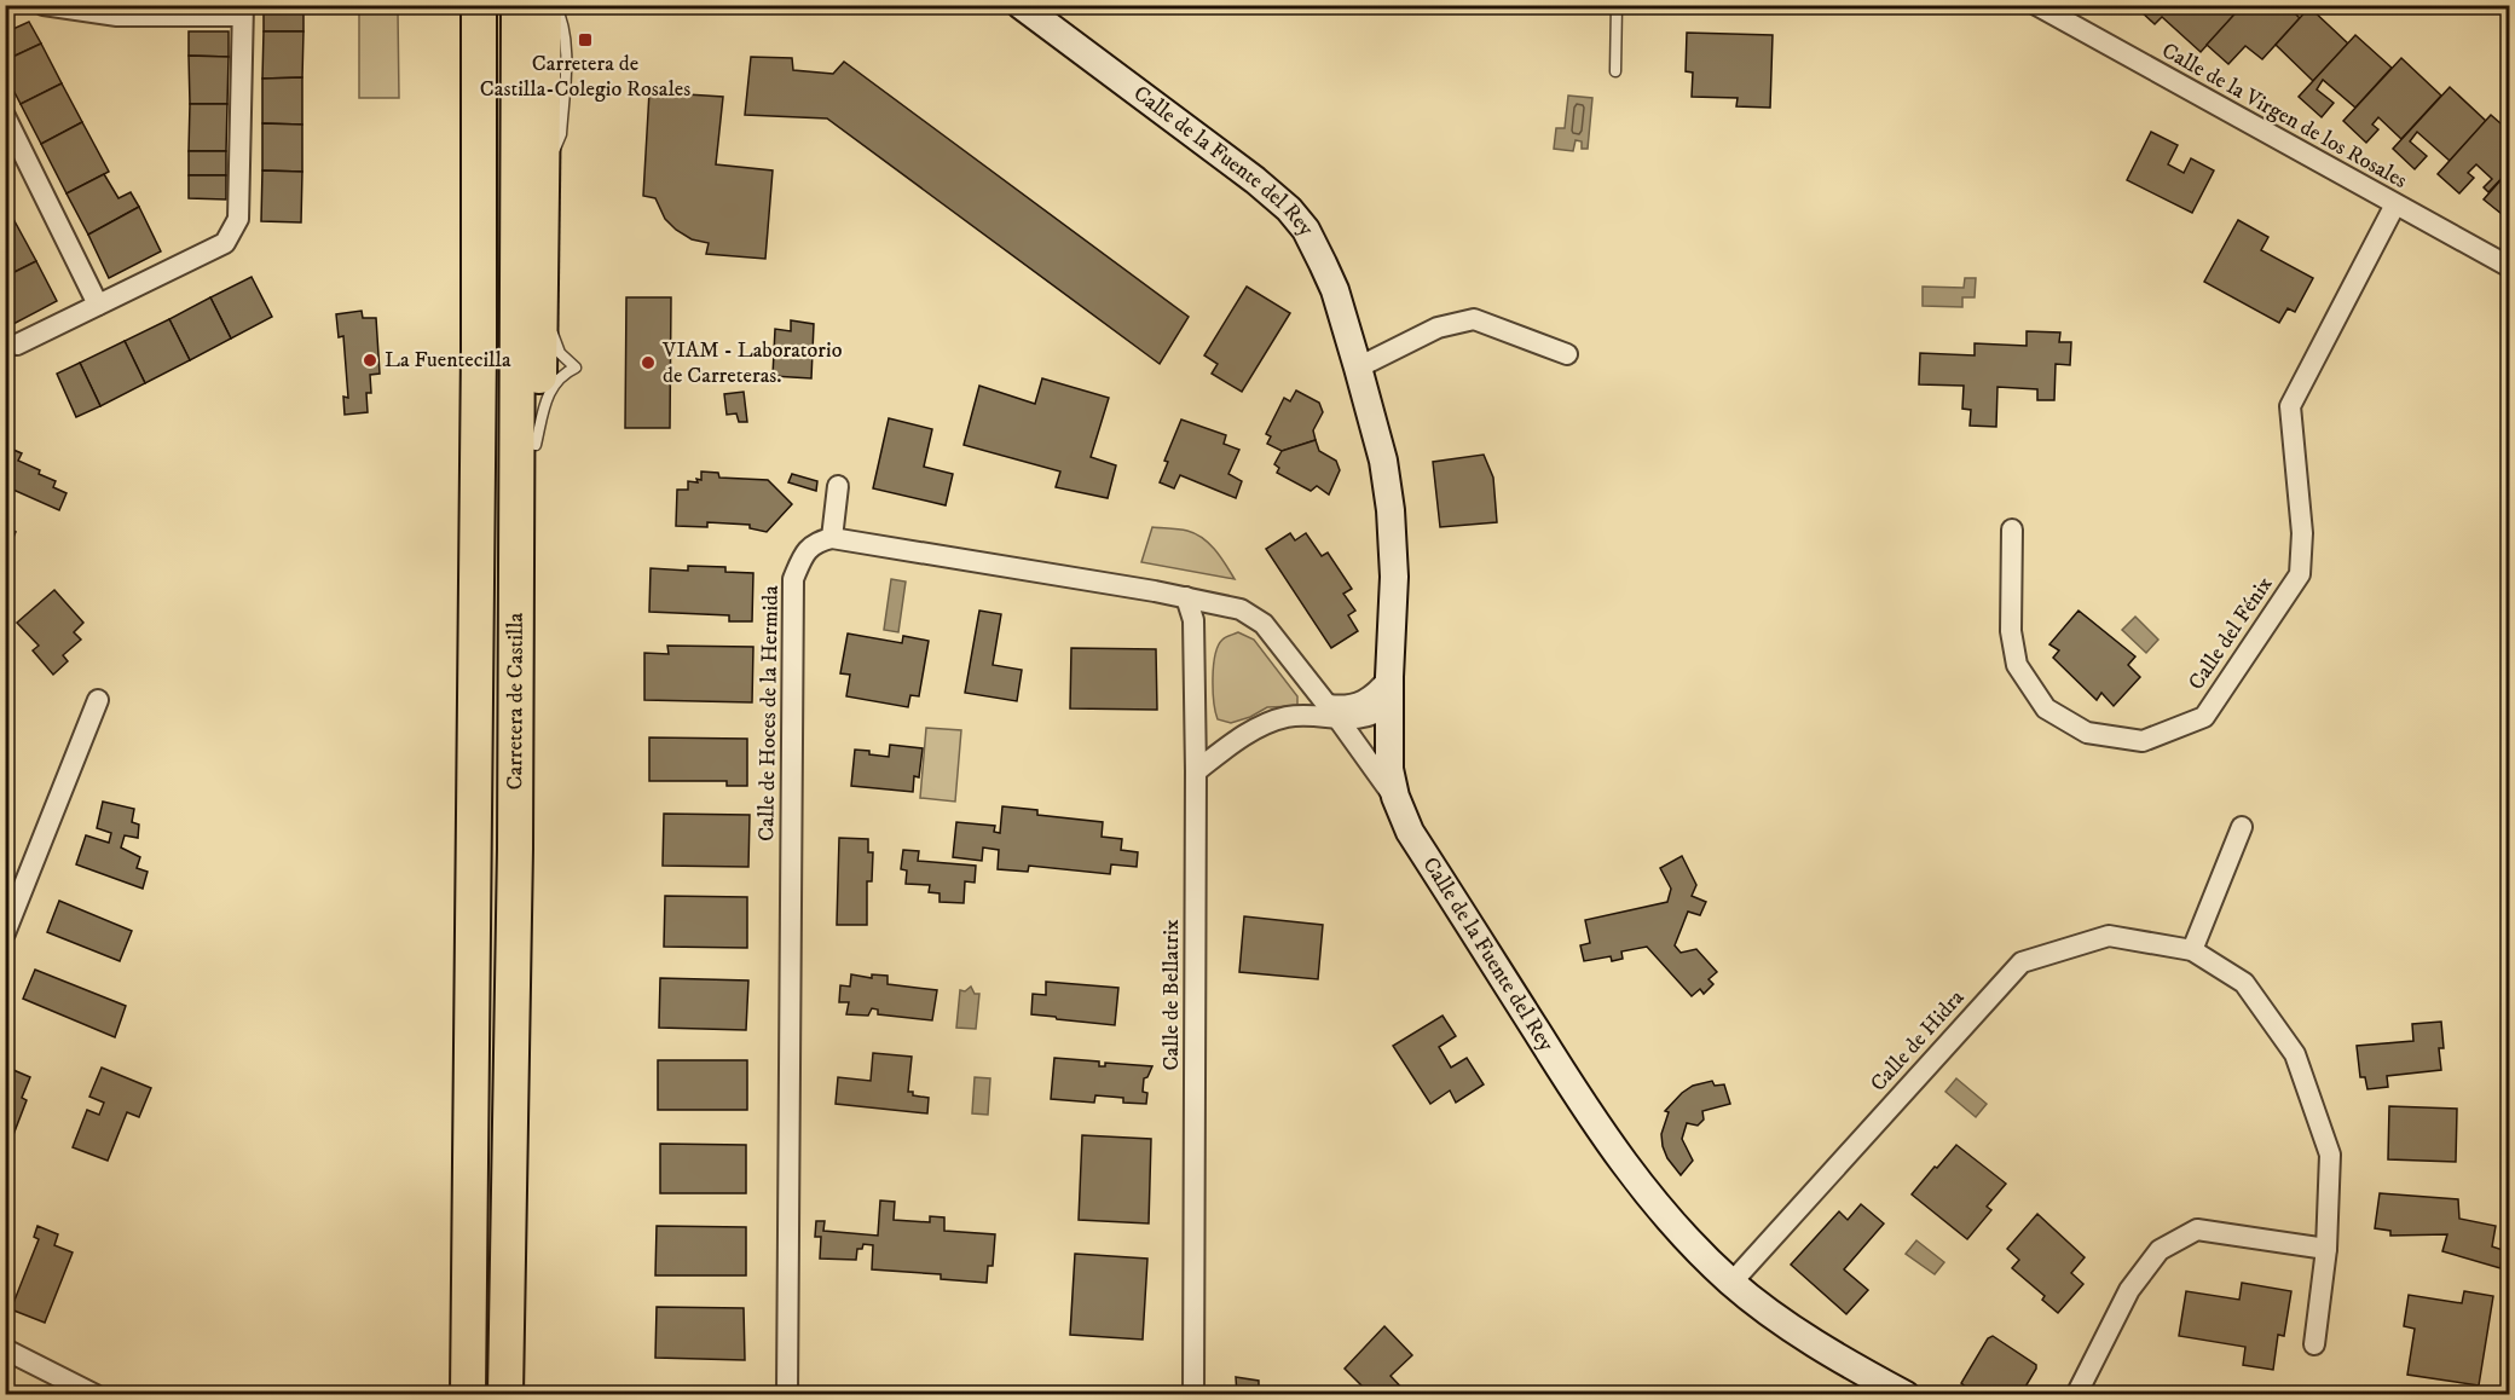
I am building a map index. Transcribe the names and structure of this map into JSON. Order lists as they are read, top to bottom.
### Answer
{
  "streets": {
    "highway": ["Carretera de Castilla"],
    "street": [
      "Calle de la Virgen de los Rosales",
      "Calle de la Fuente del Rey",
      "Calle del Fénix",
      "Calle de Hoces de la Hermida",
      "Calle de Bellatrix",
      "Calle de Hidra"
    ]
  },
  "crossings": [
    ["Calle de la Virgen de los Rosales", "Calle del Fénix"],
    ["Calle de la Fuente del Rey", "Calle de Hidra"]
  ],
  "places": {
    "transit": ["Carretera de Castilla-Colegio Rosales"],
    "other": ["La Fuentecilla", "VIAM - Laboratorio de Carreteras."]
  }
}
